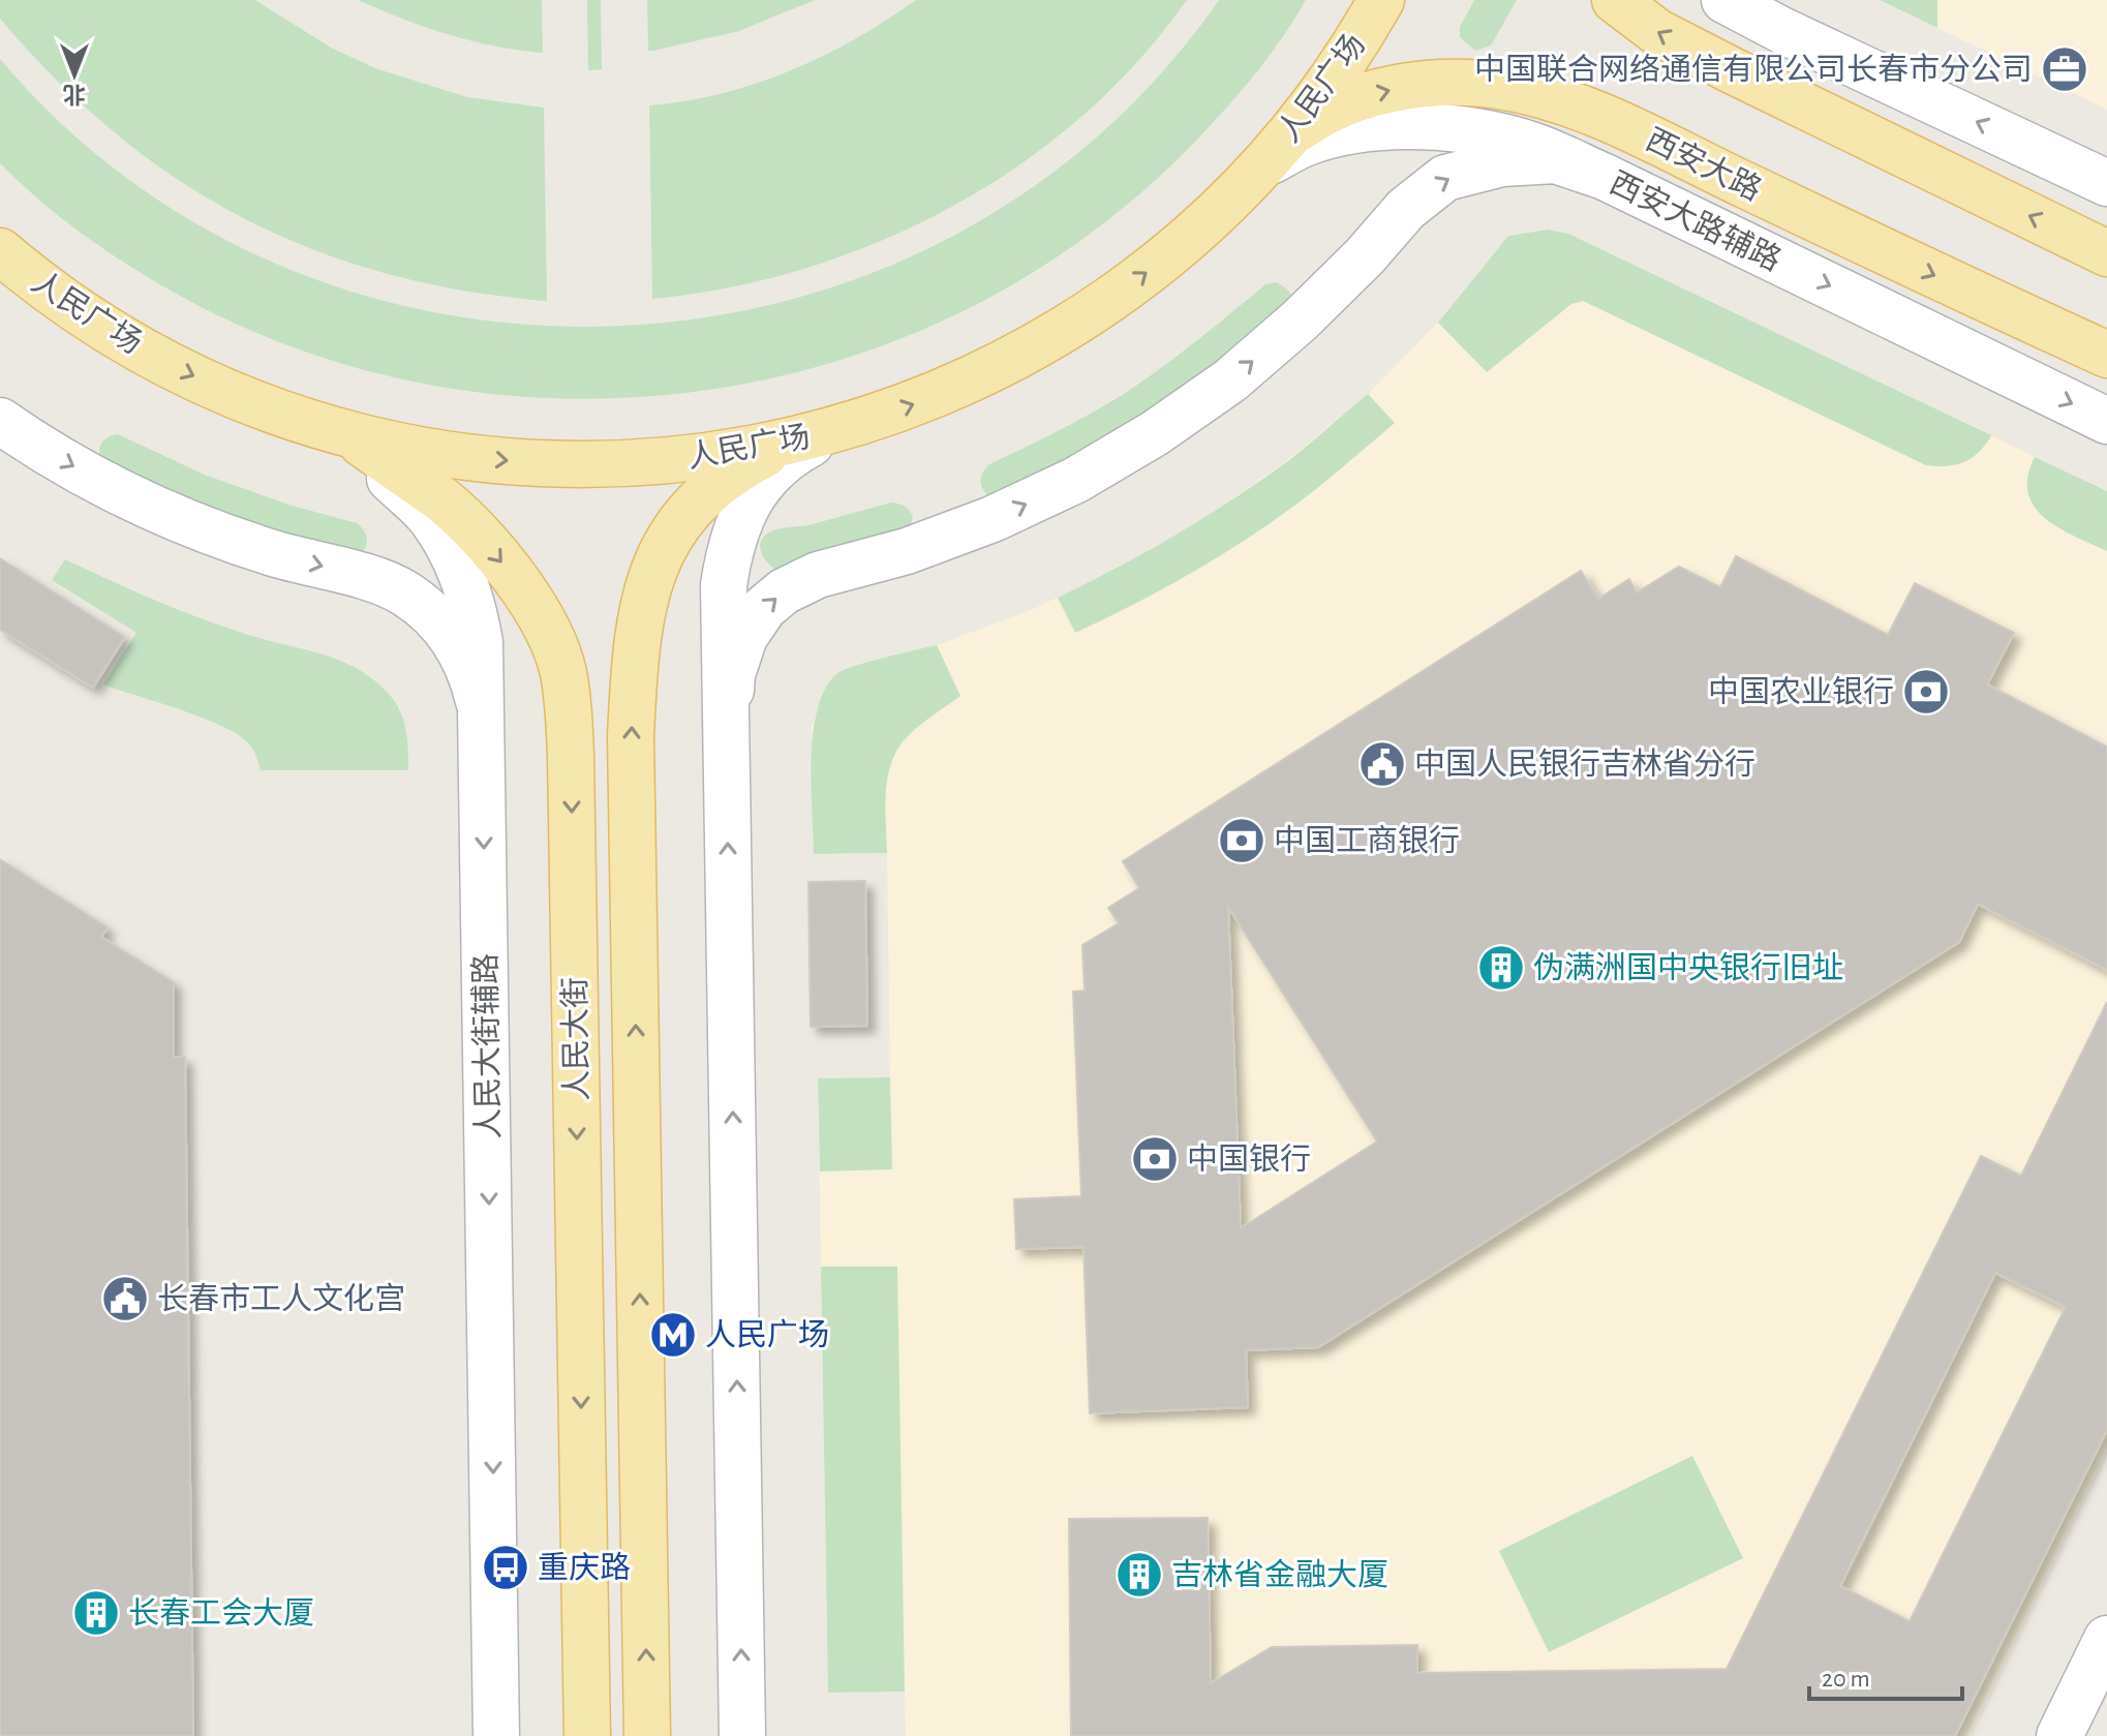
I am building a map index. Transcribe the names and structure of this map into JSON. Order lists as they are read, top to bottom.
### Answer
{
  "streets": {
    "main road": ["人民广场", "西安大路", "人民大街"],
    "street": ["西安大路辅路", "人民大街辅路"]
  },
  "crossings": [
    ["人民广场", "西安大路"],
    ["人民广场", "西安大路辅路"],
    ["人民广场", "人民大街"],
    ["人民广场", "人民大街辅路"],
    ["西安大路", "西安大路辅路"],
    ["人民大街", "人民大街辅路"]
  ],
  "one_way": ["人民广场"],
  "places": {
    "office": ["中国联合网络通信有限公司长春市分公司"],
    "bank": ["中国农业银行", "中国工商银行", "中国银行"],
    "public building": ["中国人民银行吉林省分行", "长春市工人文化宫"],
    "building": ["伪满洲国中央银行旧址", "吉林省金融大厦", "长春工会大厦"],
    "metro station": ["人民广场"],
    "bus stop": ["重庆路"]
  },
  "scale_bar": "20 m",
  "north": "bottom"
}
